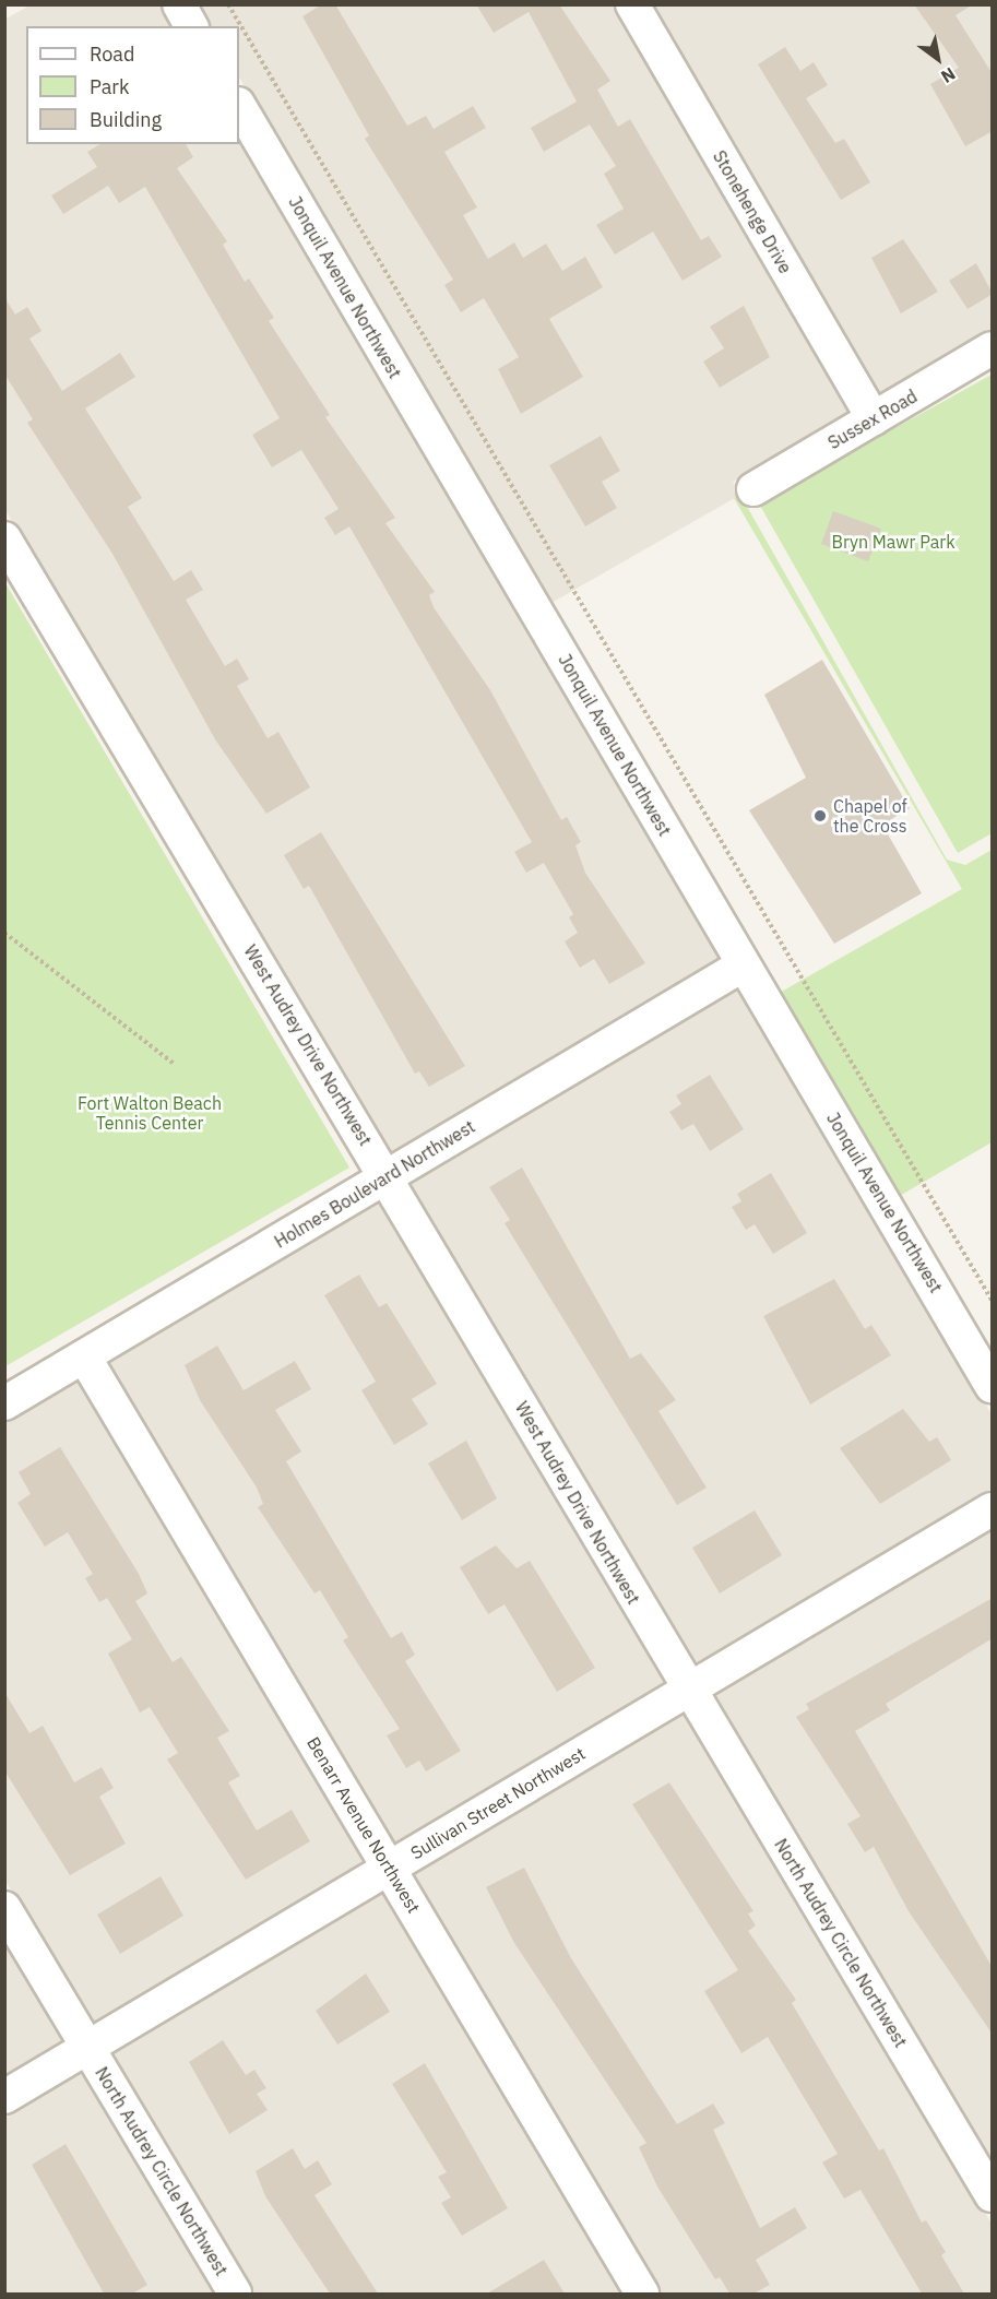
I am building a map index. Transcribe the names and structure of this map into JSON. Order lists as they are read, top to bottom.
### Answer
{
  "streets": {
    "street": [
      "Stonehenge Drive",
      "Jonquil Avenue Northwest",
      "Sussex Road",
      "West Audrey Drive Northwest",
      "Holmes Boulevard Northwest",
      "Sullivan Street Northwest",
      "Benarr Avenue Northwest",
      "North Audrey Circle Northwest"
    ]
  },
  "crossings": [
    ["Stonehenge Drive", "Sussex Road"],
    ["Jonquil Avenue Northwest", "Holmes Boulevard Northwest"],
    ["West Audrey Drive Northwest", "Holmes Boulevard Northwest"],
    ["West Audrey Drive Northwest", "Sullivan Street Northwest"],
    ["West Audrey Drive Northwest", "North Audrey Circle Northwest"],
    ["Holmes Boulevard Northwest", "Benarr Avenue Northwest"],
    ["Sullivan Street Northwest", "Benarr Avenue Northwest"],
    ["Sullivan Street Northwest", "North Audrey Circle Northwest"]
  ],
  "parks": ["Bryn Mawr Park", "Fort Walton Beach Tennis Center"],
  "places": ["Chapel of the Cross"],
  "legend": ["Road", "Park", "Building"],
  "north": "bottom right"
}
